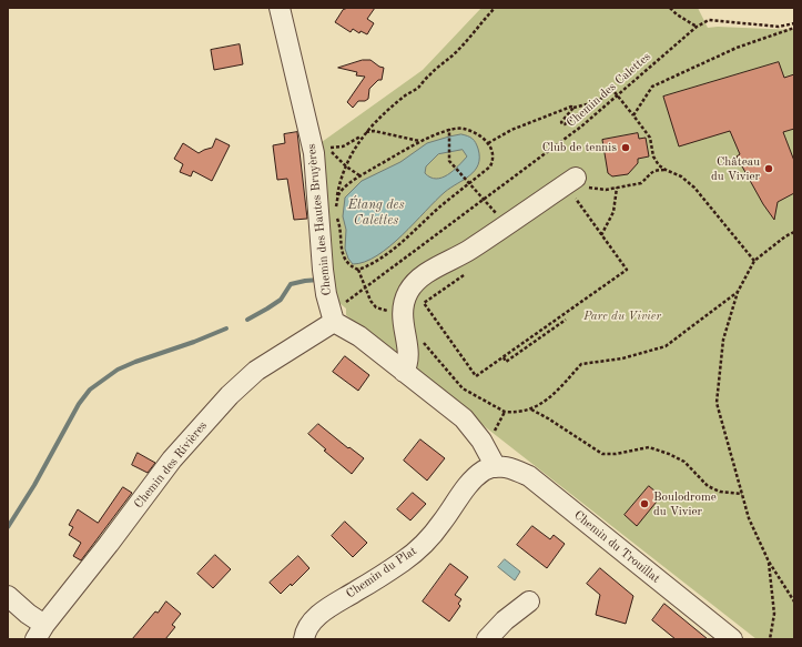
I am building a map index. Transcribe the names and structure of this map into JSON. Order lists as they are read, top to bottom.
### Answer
{
  "streets": {
    "street": [
      "Chemin des Hautes Bruyères",
      "Chemin des Rivières",
      "Chemin du Trouillat",
      "Chemin du Plat"
    ],
    "path": ["Chemin des Calettes"]
  },
  "crossings": [
    ["Chemin des Hautes Bruyères", "Chemin des Rivières"],
    ["Chemin du Trouillat", "Chemin du Plat"]
  ],
  "water": ["Étang des Calettes"],
  "parks": ["Parc du Vivier"],
  "places": ["Club de tennis", "Château du Vivier", "Boulodrome du Vivier"]
}
